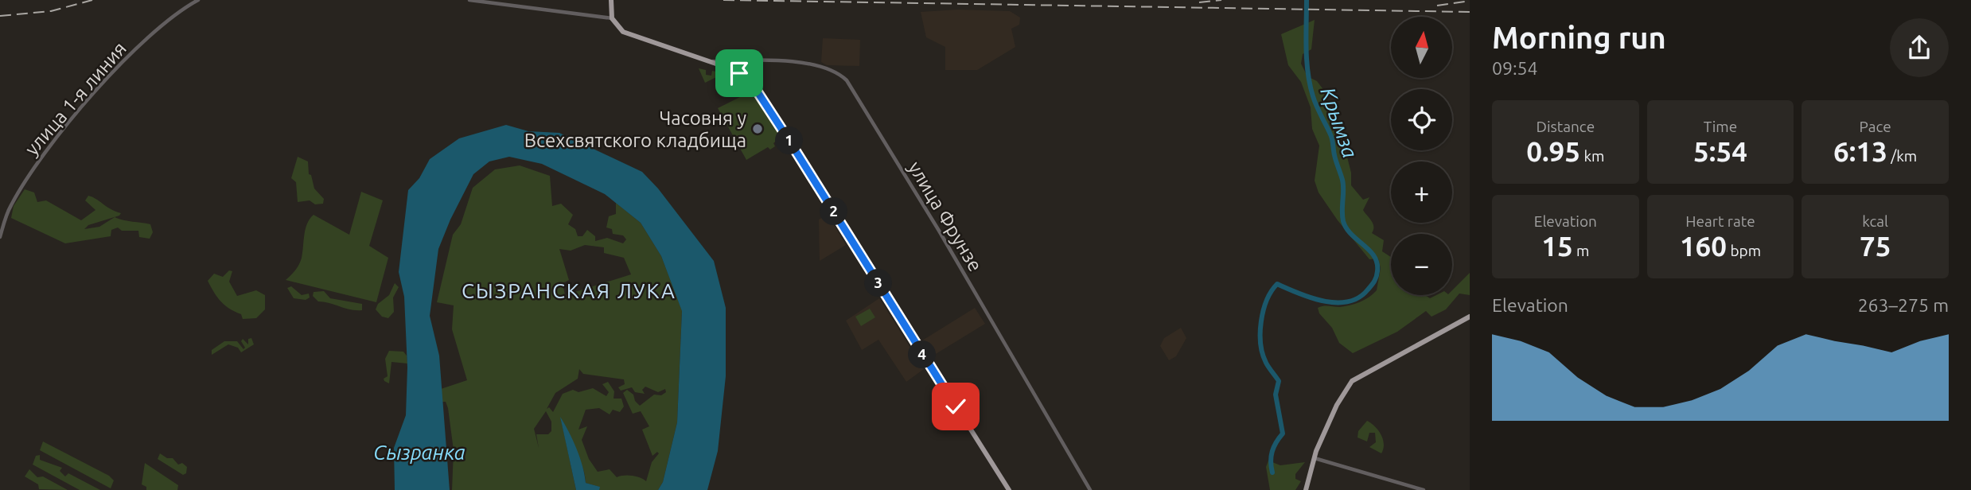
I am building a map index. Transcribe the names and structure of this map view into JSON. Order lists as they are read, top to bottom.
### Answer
{
  "streets": {
    "street": ["улица 1-я линия", "улица Фрунзе"]
  },
  "districts": ["СЫЗРАНСКАЯ ЛУКА"],
  "water": ["Крымза", "Сызранка"],
  "places": ["Часовня у Всехсвятского кладбища"],
  "north": "top",
  "page": {
    "heading": ["Morning run", "09:54"],
    "map_buttons": ["+", "−"],
    "stats": [
      ["Distance", "0.95 km"],
      ["Time", "5:54"],
      ["Pace", "6:13 /km"],
      ["Elevation", "15 m"],
      ["Heart rate", "160 bpm"],
      ["kcal", "75"]
    ],
    "pins": [
      "1",
      "2",
      "3",
      "4"
    ],
    "chart": ["Elevation", "263–275 m"]
  }
}
